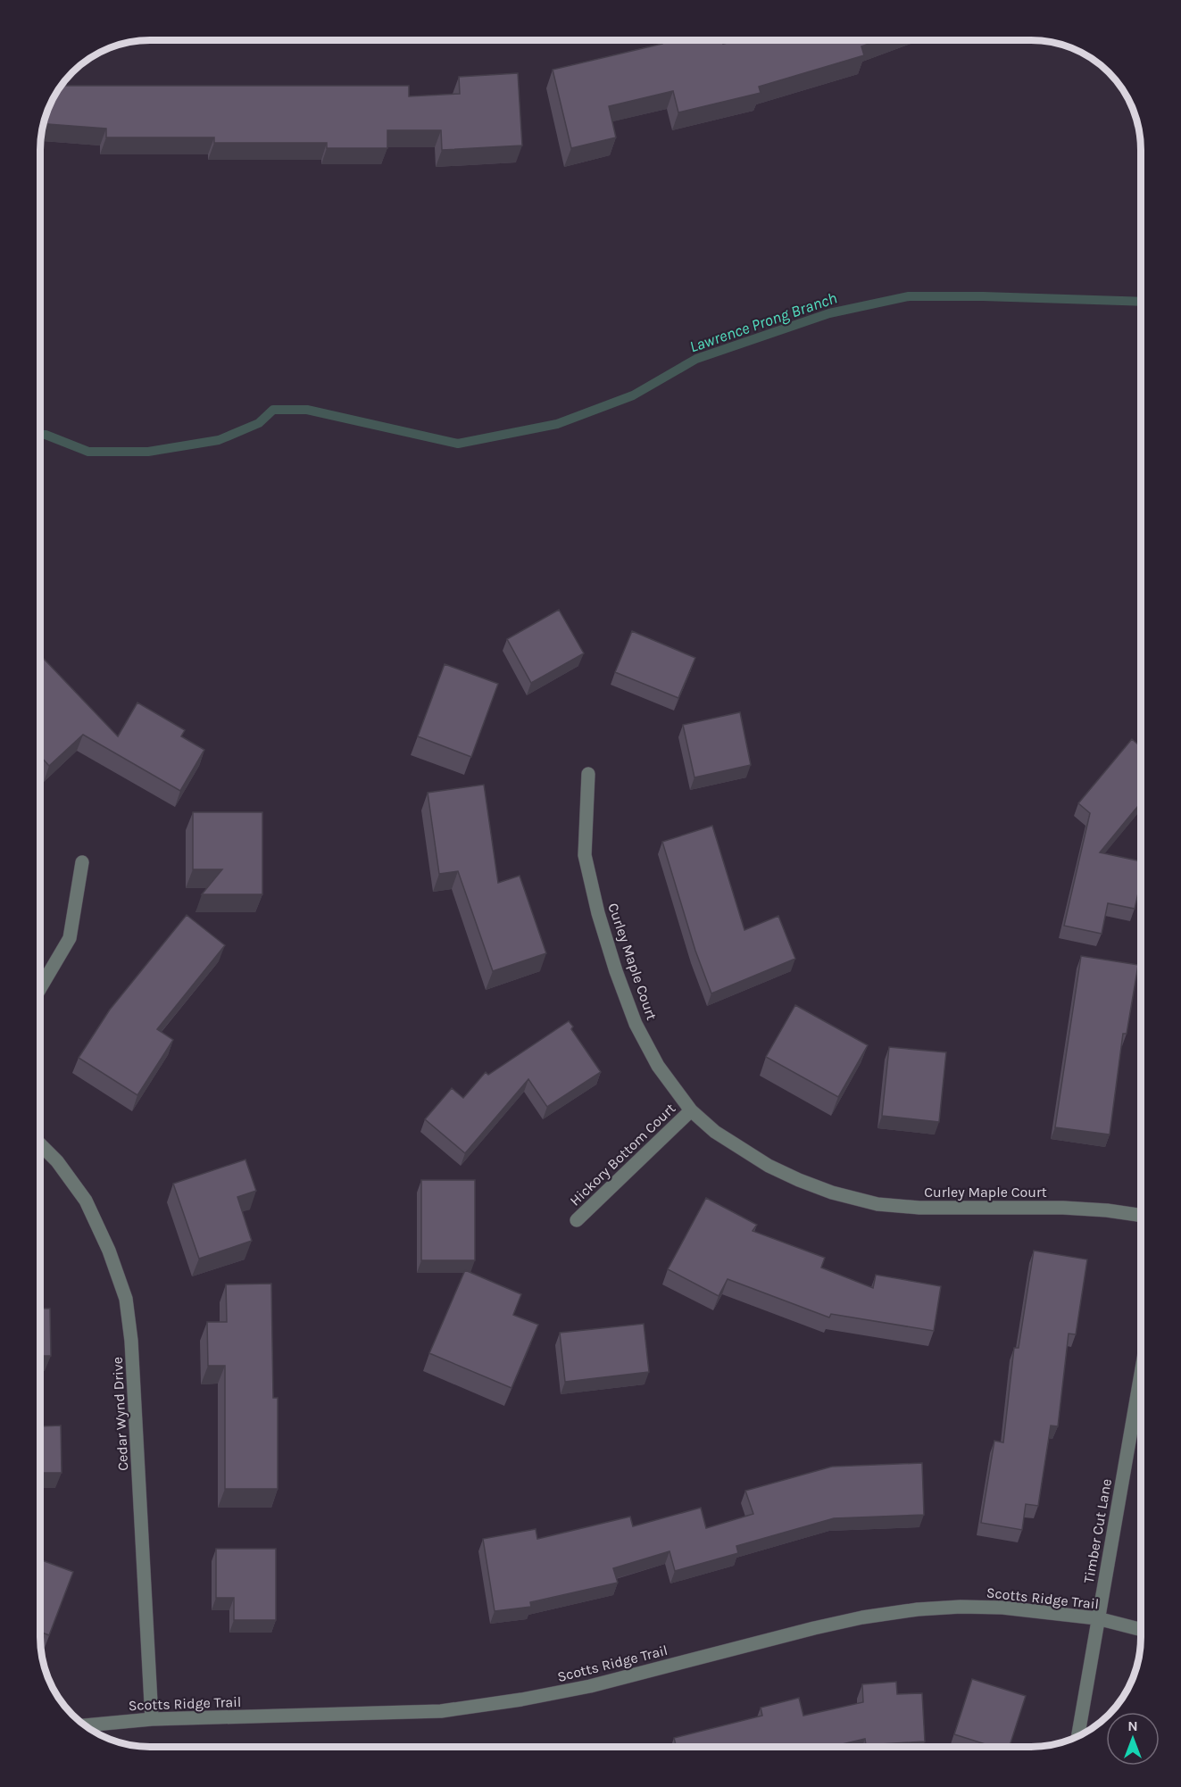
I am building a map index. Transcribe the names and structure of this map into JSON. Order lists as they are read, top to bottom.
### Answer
{
  "streets": {
    "street": [
      "Curley Maple Court",
      "Hickory Bottom Court",
      "Cedar Wynd Drive",
      "Timber Cut Lane",
      "Scotts Ridge Trail"
    ]
  },
  "crossings": [
    ["Curley Maple Court", "Hickory Bottom Court"],
    ["Cedar Wynd Drive", "Scotts Ridge Trail"],
    ["Timber Cut Lane", "Scotts Ridge Trail"]
  ],
  "water": ["Lawrence Prong Branch"],
  "north": "top"
}
